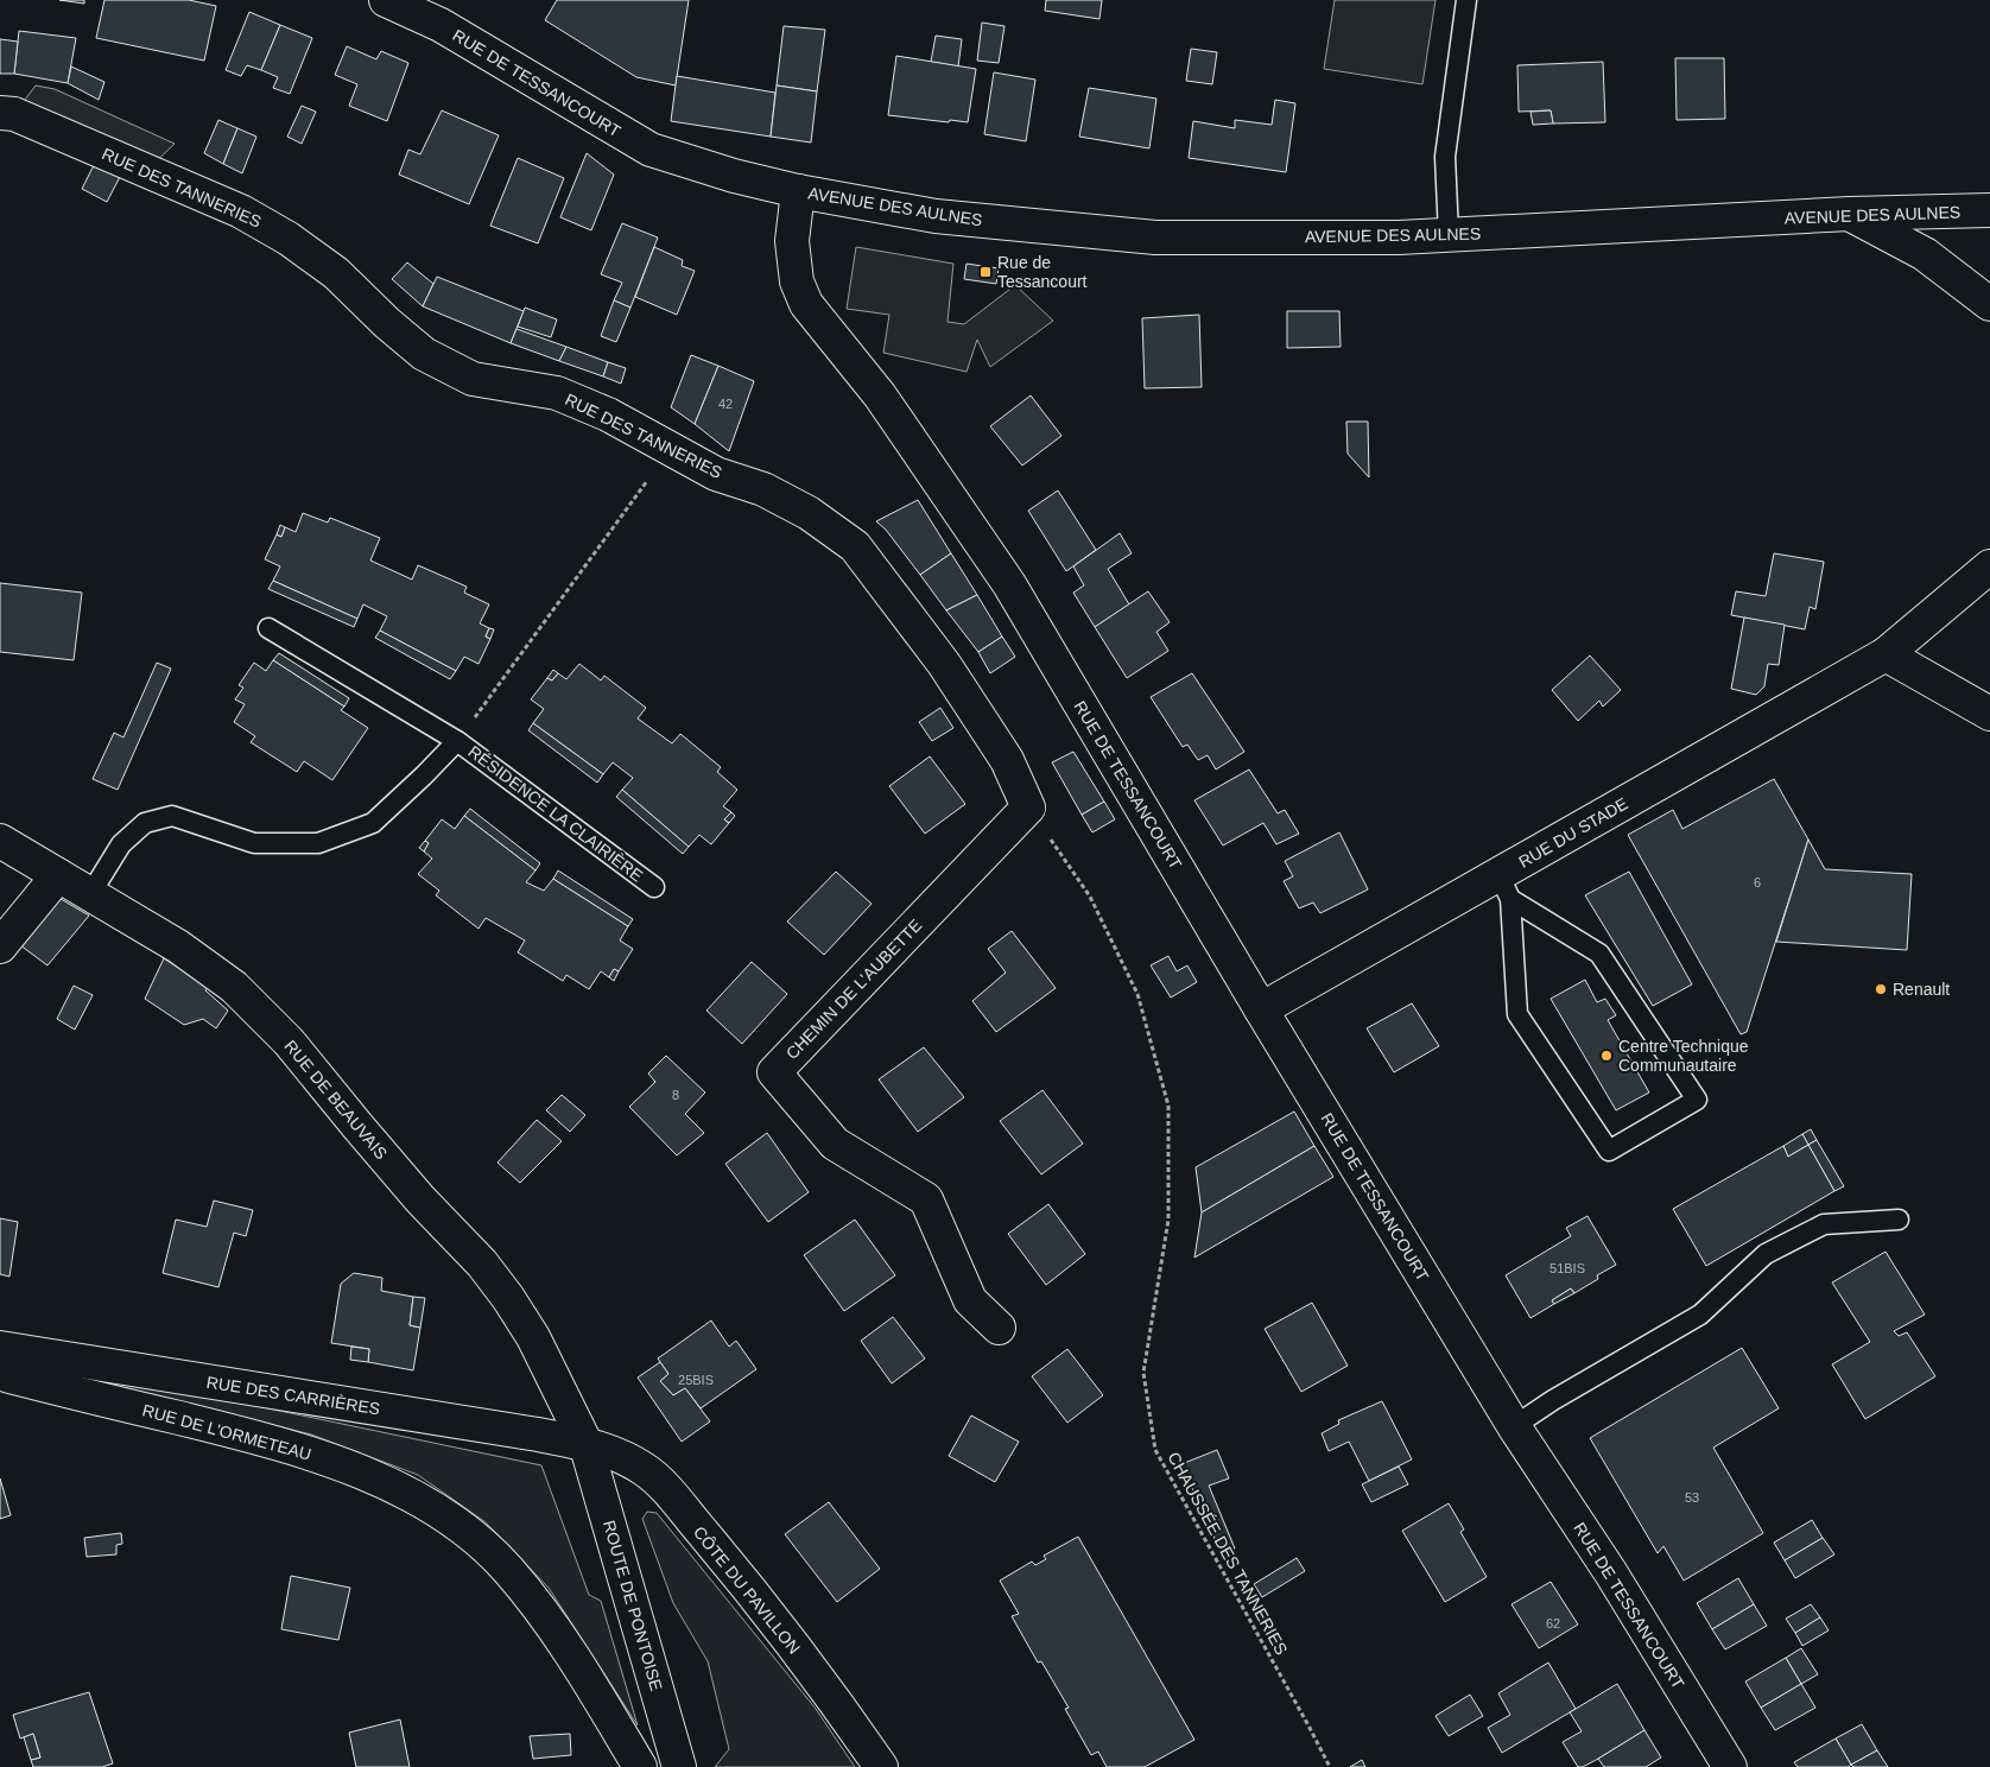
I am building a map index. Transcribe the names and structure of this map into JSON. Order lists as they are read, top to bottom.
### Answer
{
  "streets": {
    "street": [
      "RUE DE TESSANCOURT",
      "RUE DES TANNERIES",
      "AVENUE DES AULNES",
      "RUE DU STADE",
      "CHEMIN DE L'AUBETTE",
      "RUE DE BEAUVAIS",
      "RUE DES CARRIÈRES",
      "RUE DE L'ORMETEAU",
      "CÔTE DU PAVILLON",
      "ROUTE DE PONTOISE"
    ],
    "lane": ["RÉSIDENCE LA CLAIRIÈRE"],
    "path": ["CHAUSSÉE DES TANNERIES"]
  },
  "crossings": [
    ["RUE DE TESSANCOURT", "AVENUE DES AULNES"],
    ["RUE DE TESSANCOURT", "RUE DU STADE"],
    ["RUE DES TANNERIES", "CHEMIN DE L'AUBETTE"],
    ["RUE DES TANNERIES", "CHAUSSÉE DES TANNERIES"],
    ["RÉSIDENCE LA CLAIRIÈRE", "RUE DE BEAUVAIS"],
    ["CHEMIN DE L'AUBETTE", "CHAUSSÉE DES TANNERIES"],
    ["RUE DE BEAUVAIS", "RUE DES CARRIÈRES"],
    ["RUE DE BEAUVAIS", "CÔTE DU PAVILLON"],
    ["RUE DE BEAUVAIS", "ROUTE DE PONTOISE"],
    ["RUE DES CARRIÈRES", "CÔTE DU PAVILLON"],
    ["RUE DES CARRIÈRES", "ROUTE DE PONTOISE"],
    ["CÔTE DU PAVILLON", "ROUTE DE PONTOISE"]
  ],
  "places": {
    "transit": ["Rue de Tessancourt"],
    "other": ["Renault", "Centre Technique Communautaire"]
  },
  "house_numbers": [
    "42",
    "6",
    "8",
    "51BIS",
    "25BIS",
    "53",
    "62"
  ]
}
